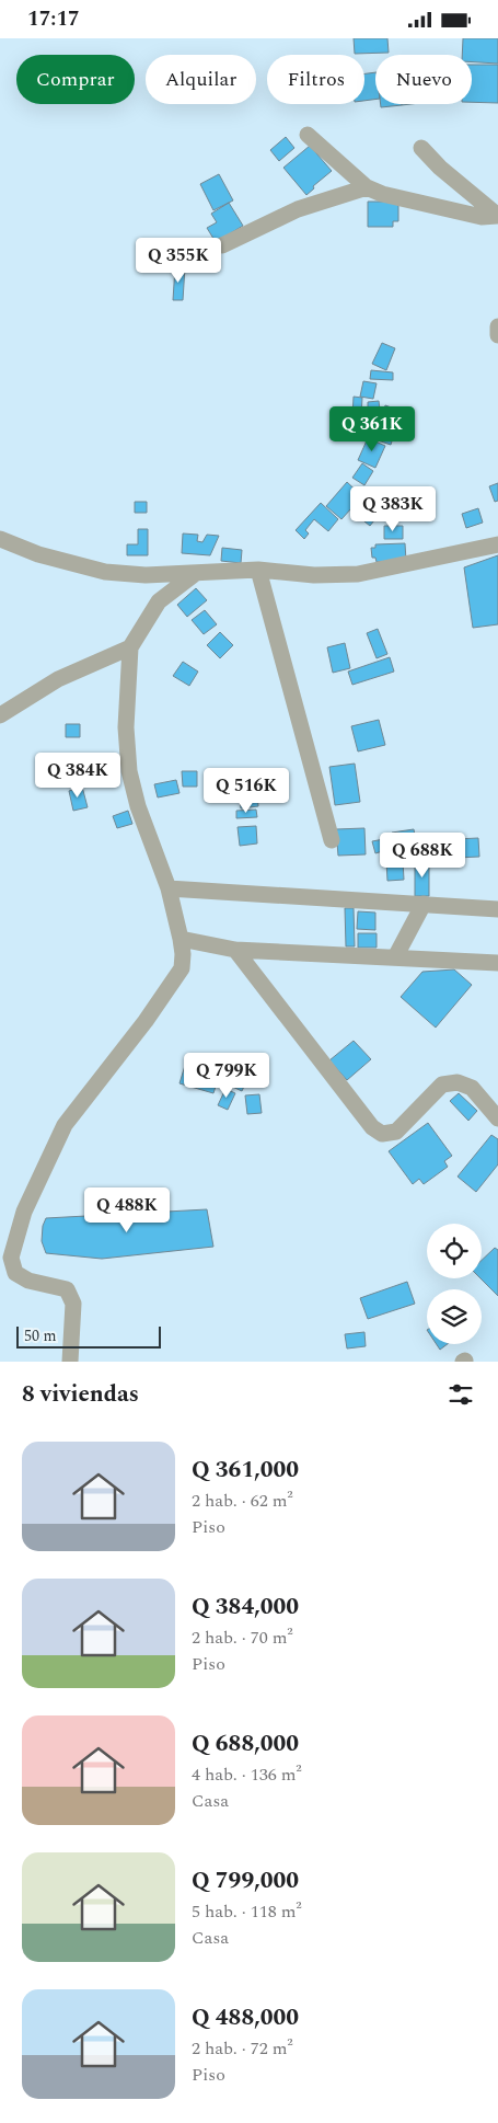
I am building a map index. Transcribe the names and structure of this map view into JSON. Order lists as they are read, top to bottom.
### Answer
{
  "scale_bar": "50 m",
  "page": {
    "status": "17:17",
    "chip": [
      "Comprar",
      "Alquilar",
      "Filtros",
      "Nuevo"
    ],
    "price": [
      "Q 355K",
      "Q 361K",
      "Q 383K",
      "Q 384K",
      "Q 516K",
      "Q 688K",
      "Q 799K",
      "Q 488K"
    ],
    "scale": "50 m",
    "heading": "8 viviendas",
    "list": [
      {
        "name": "Q 361,000",
        "note": "2 hab. · 62 m² · Piso"
      },
      {
        "name": "Q 384,000",
        "note": "2 hab. · 70 m² · Piso"
      },
      {
        "name": "Q 688,000",
        "note": "4 hab. · 136 m² · Casa"
      },
      {
        "name": "Q 799,000",
        "note": "5 hab. · 118 m² · Casa"
      },
      {
        "name": "Q 488,000",
        "note": "2 hab. · 72 m² · Piso"
      }
    ]
  }
}
